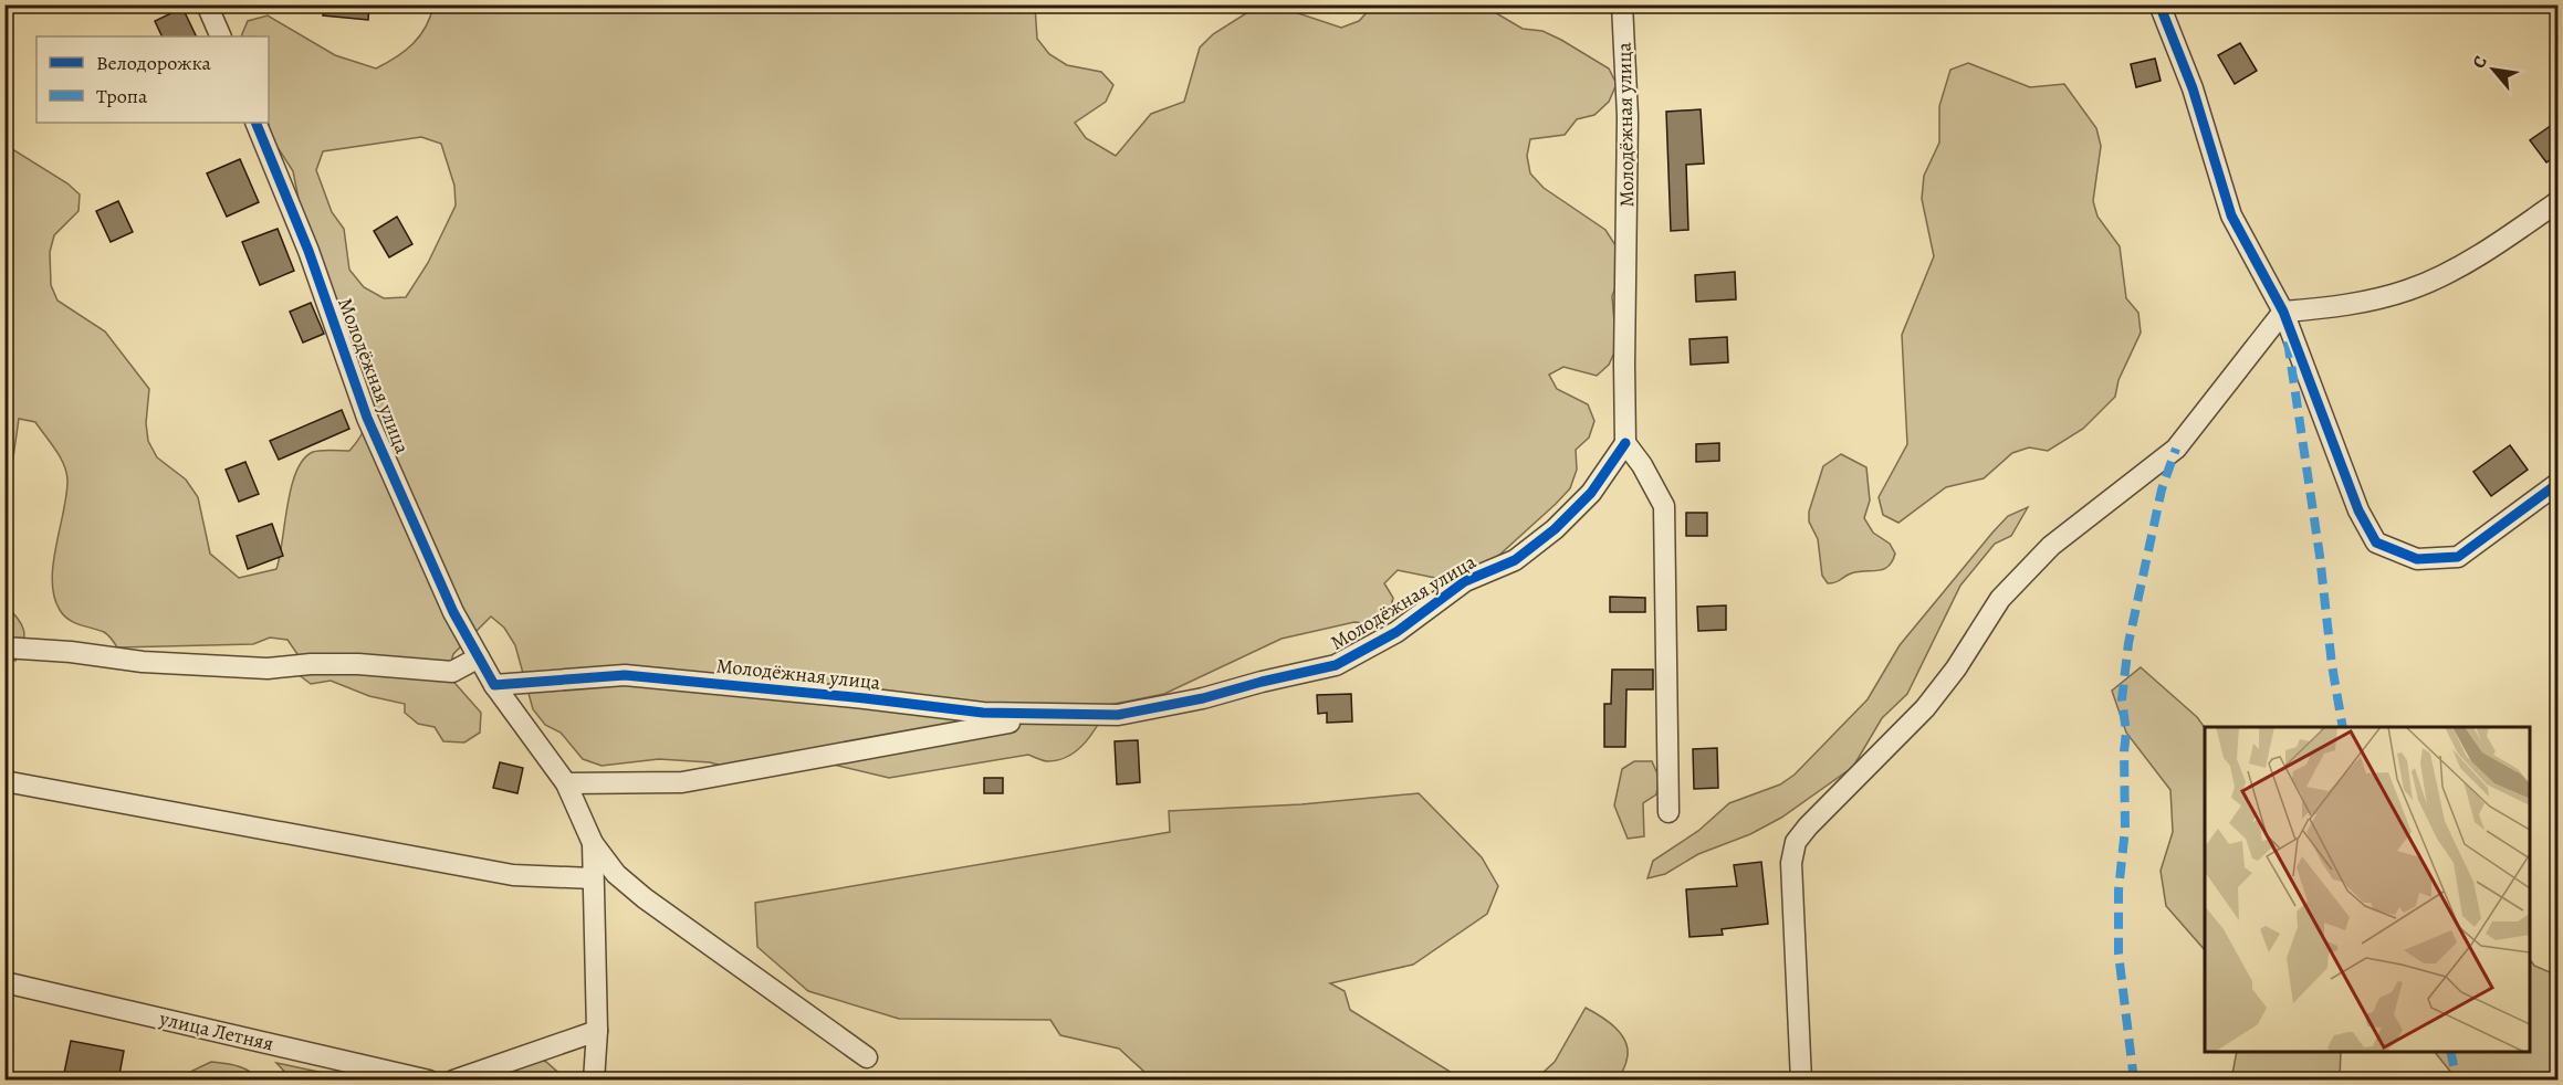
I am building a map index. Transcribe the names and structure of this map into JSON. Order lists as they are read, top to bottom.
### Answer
{
  "streets": {
    "street": ["Молодёжная улица", "улица Летняя"]
  },
  "legend": ["Велодорожка", "Тропа"],
  "north": "top left"
}
